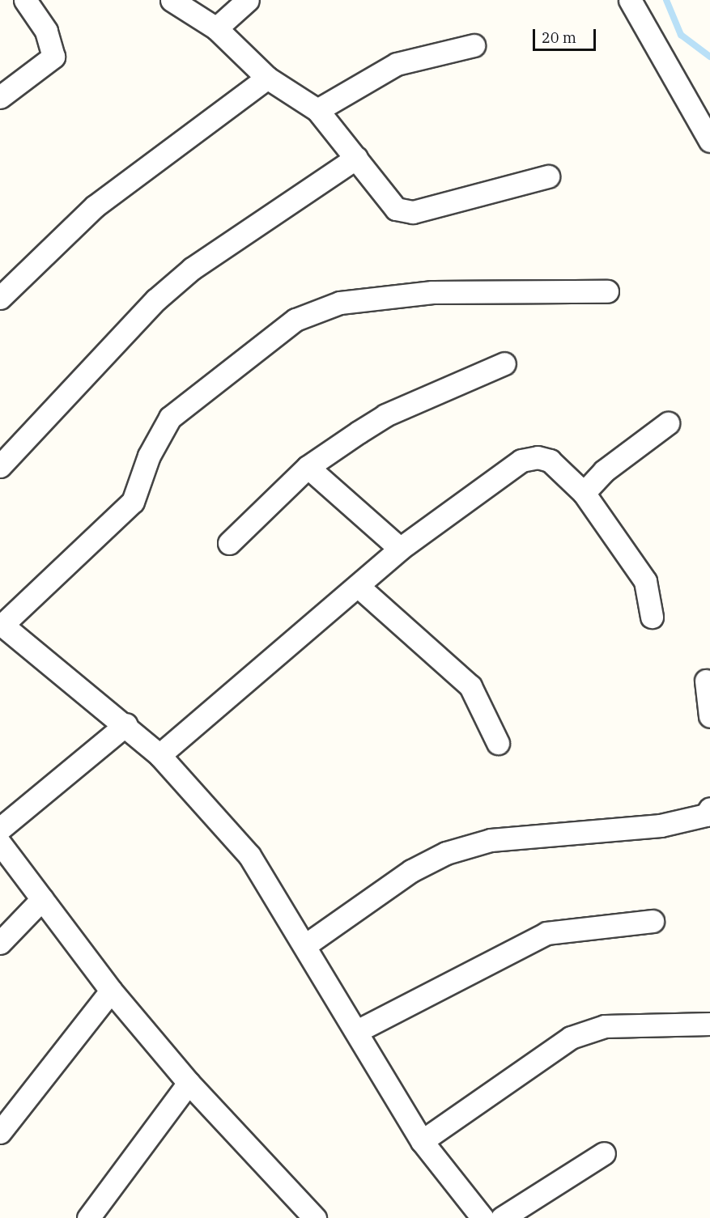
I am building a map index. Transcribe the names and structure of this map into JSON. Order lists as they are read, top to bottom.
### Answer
{
  "scale_bar": "20 m"
}
